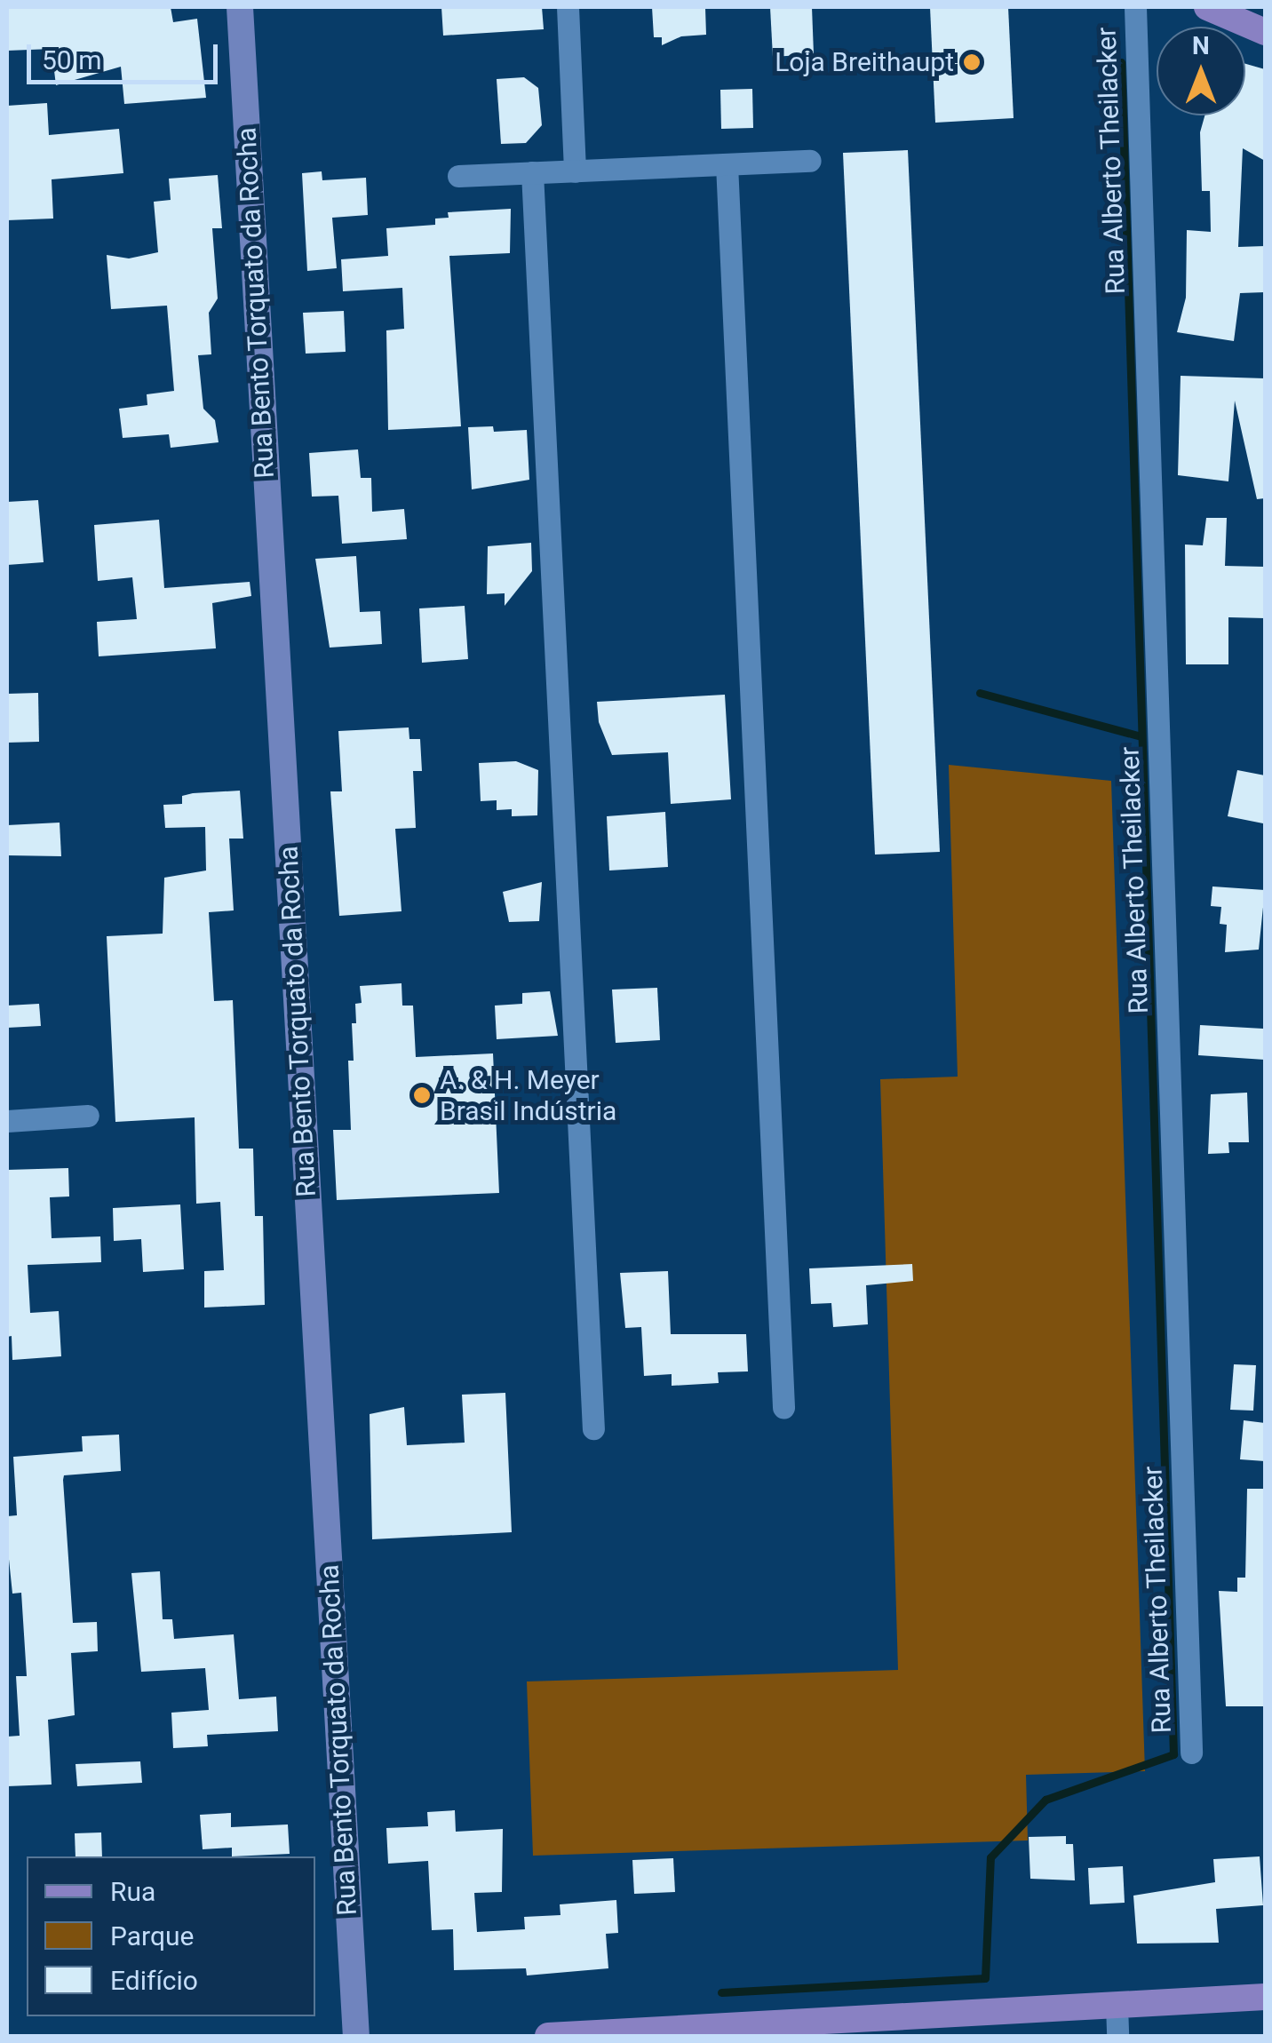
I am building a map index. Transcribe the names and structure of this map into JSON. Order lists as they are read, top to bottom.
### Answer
{
  "streets": {
    "street": ["Rua Alberto Theilacker", "Rua Bento Torquato da Rocha"]
  },
  "places": ["Loja Breithaupt", "A. & H. Meyer Brasil Indústria"],
  "legend": ["Rua", "Parque", "Edifício"],
  "scale_bar": "50 m",
  "north": "top"
}
